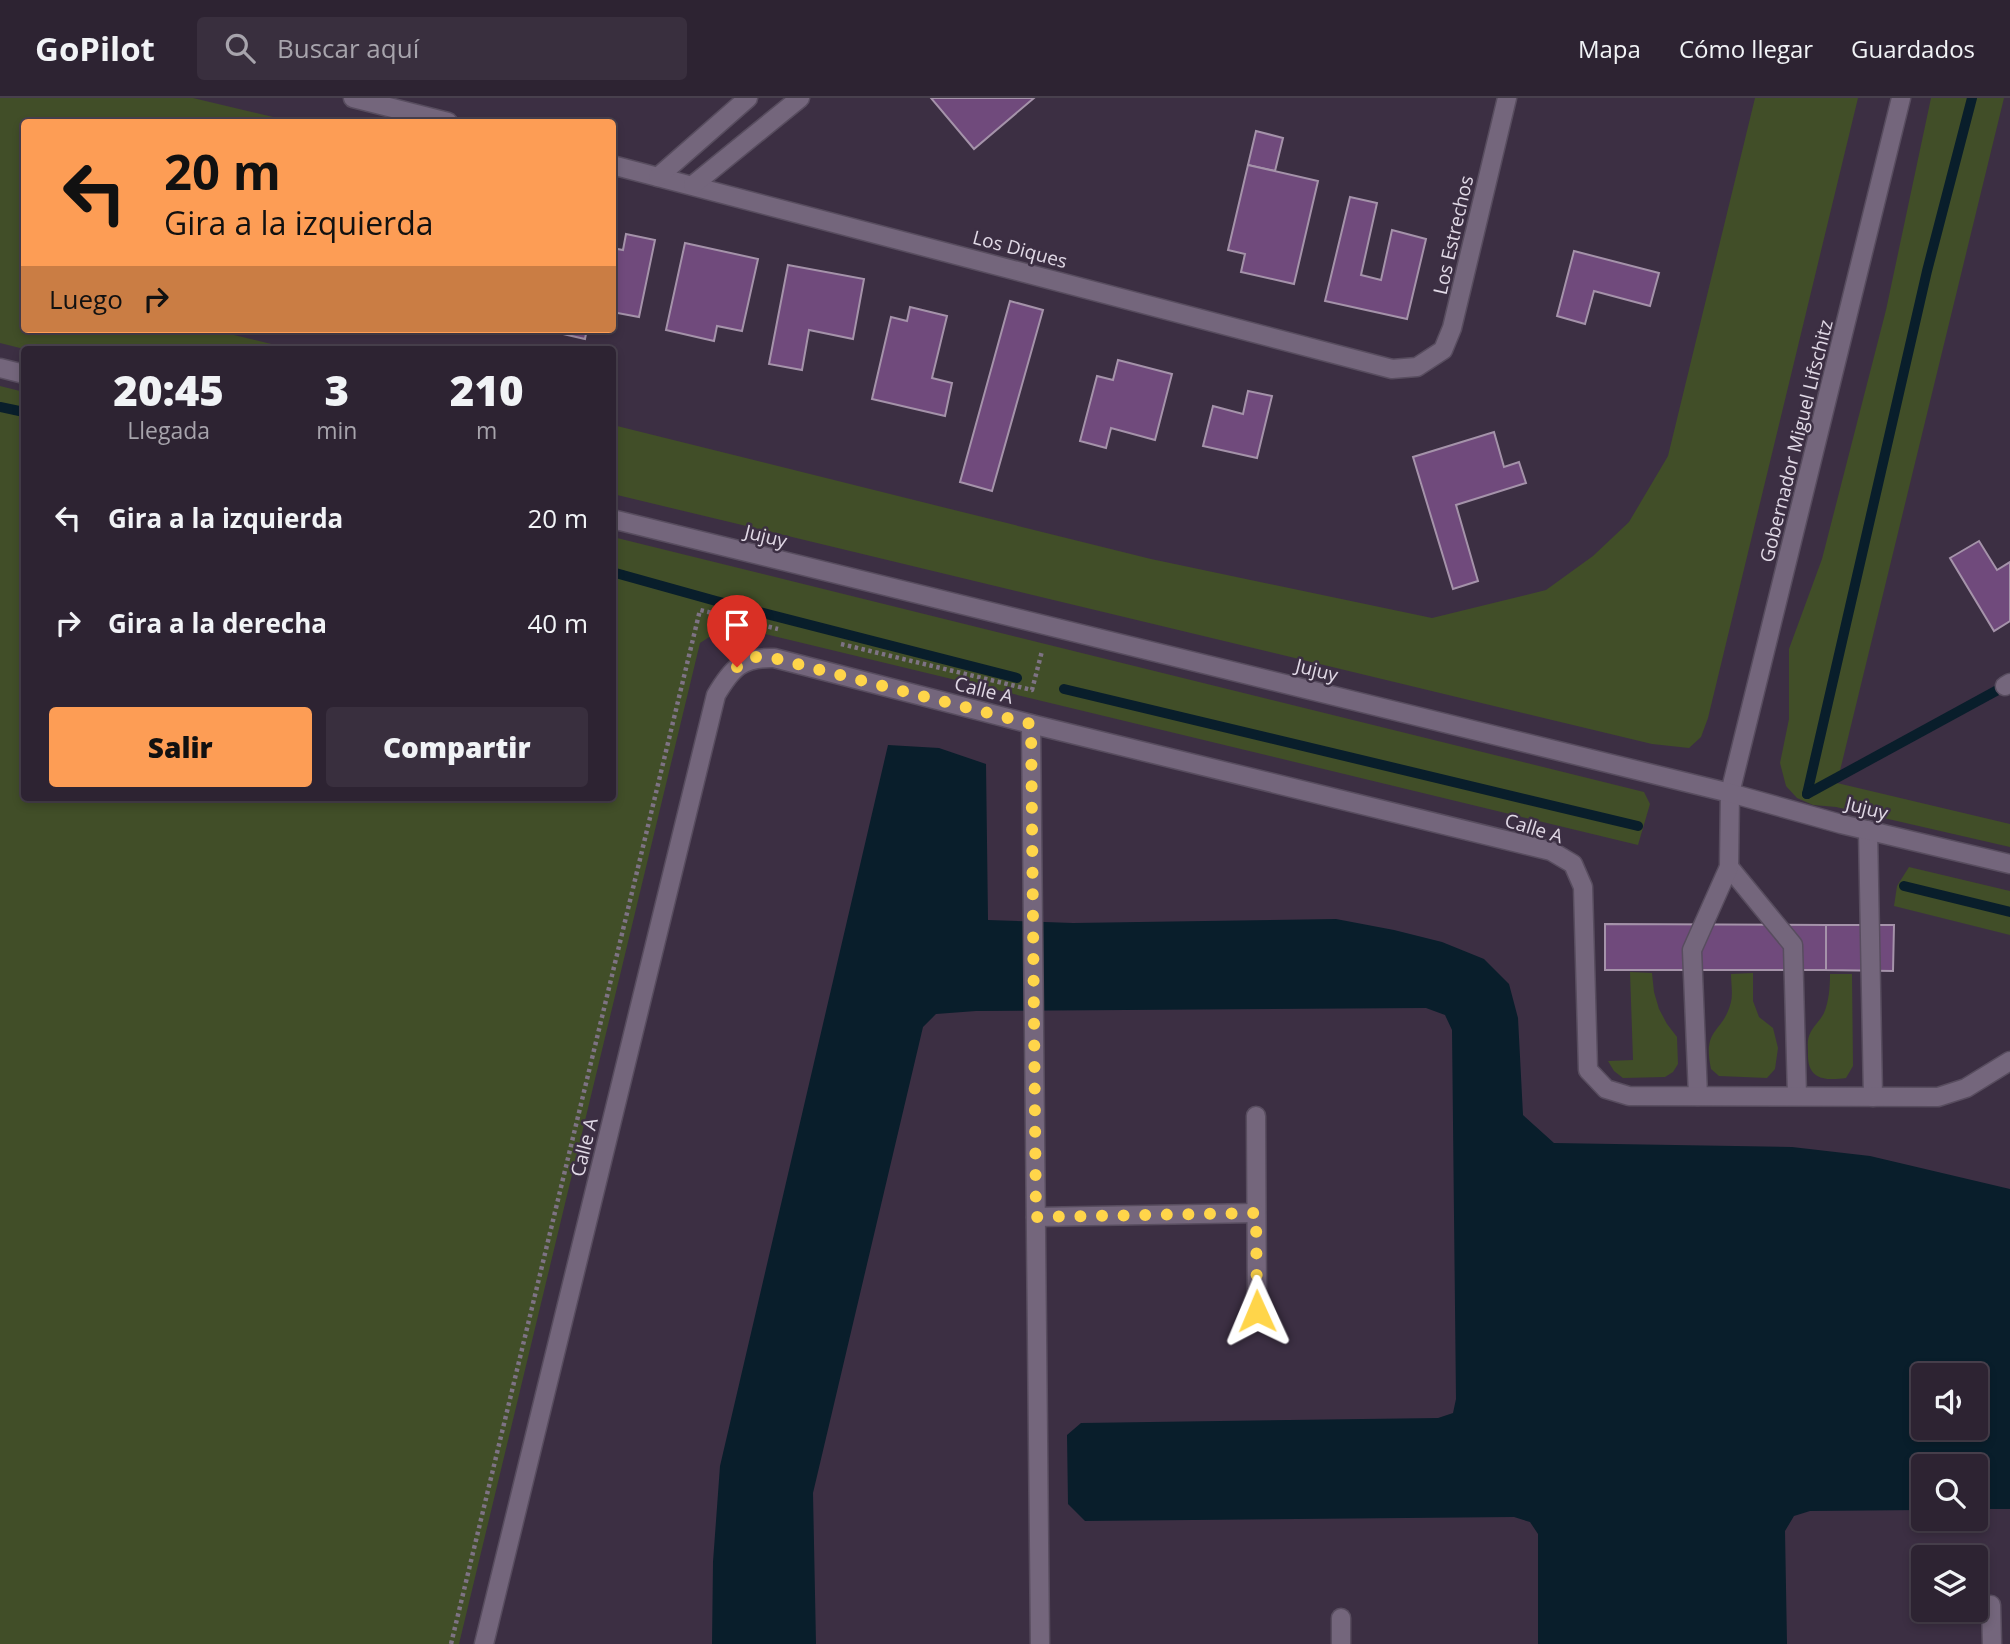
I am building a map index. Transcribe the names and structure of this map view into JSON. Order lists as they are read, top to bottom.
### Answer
{
  "streets": {
    "street": [
      "Los Estrechos",
      "Los Diques",
      "Gobernador Miguel Lifschitz",
      "Jujuy",
      "Calle A"
    ]
  },
  "crossings": [
    ["Los Estrechos", "Los Diques"],
    ["Gobernador Miguel Lifschitz", "Jujuy"]
  ],
  "page": {
    "header": "GoPilot",
    "search": "Buscar aquí",
    "nav": ["Mapa", "Cómo llegar", "Guardados"],
    "turn": ["20 m", "Gira a la izquierda"],
    "then": "Luego",
    "eta": [
      "20:45",
      "Llegada",
      "3",
      "min",
      "210",
      "m"
    ],
    "list": [
      {
        "name": "Gira a la izquierda",
        "value": "20 m"
      },
      {
        "name": "Gira a la derecha",
        "value": "40 m"
      }
    ],
    "buttons": ["Salir", "Compartir"]
  }
}
